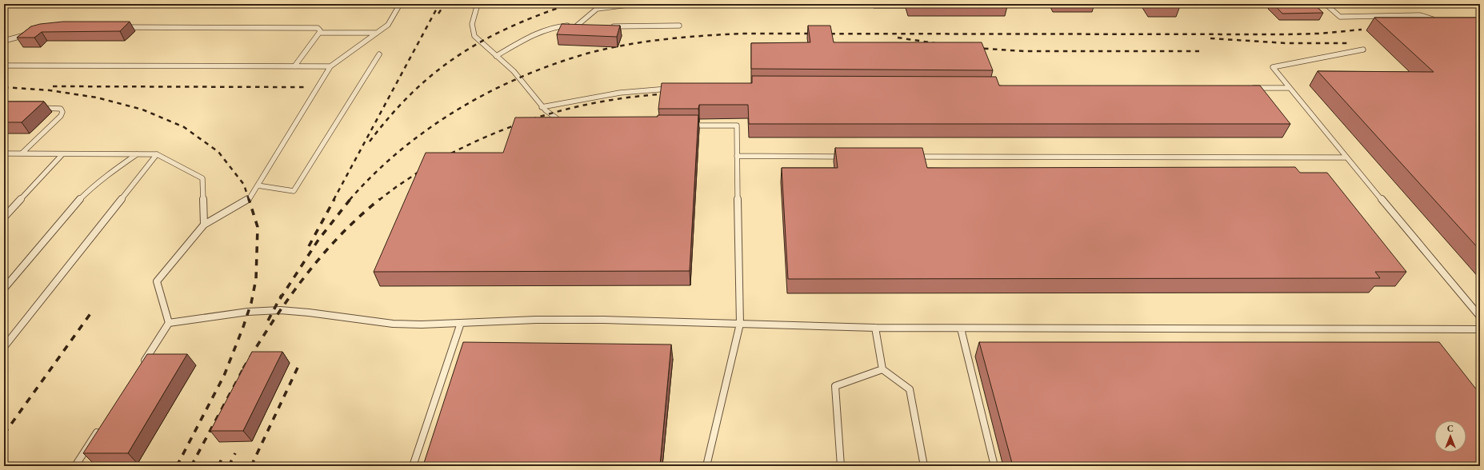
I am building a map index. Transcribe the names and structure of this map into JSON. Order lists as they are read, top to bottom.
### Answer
{
  "north": "top"
}
